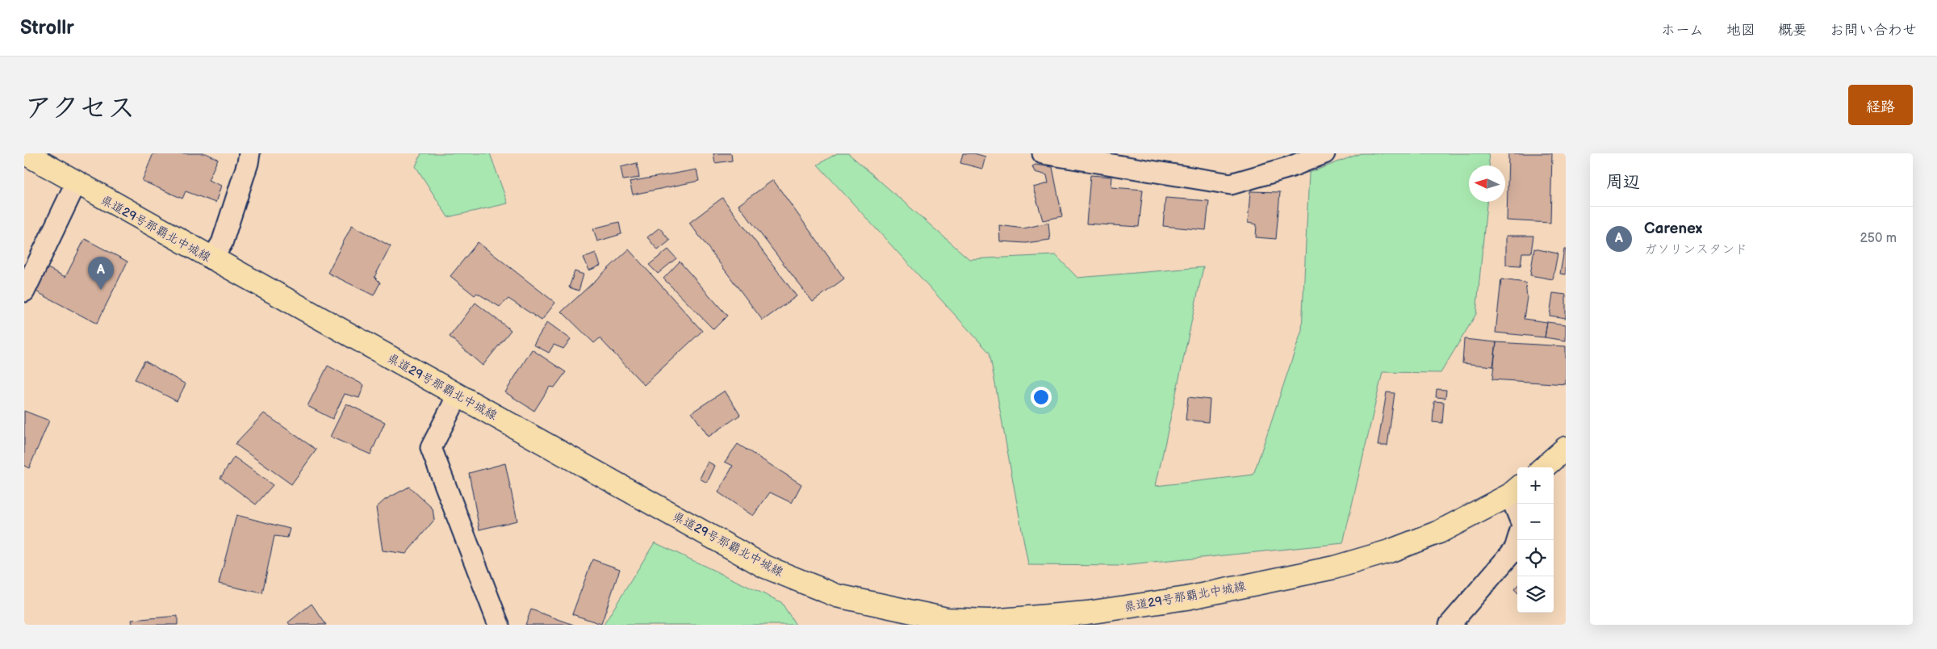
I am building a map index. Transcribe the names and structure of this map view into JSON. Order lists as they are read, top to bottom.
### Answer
{
  "streets": {
    "main road": ["県道29号那覇北中城線"]
  },
  "north": "left",
  "page": {
    "header": "Strollr",
    "nav": [
      "ホーム",
      "地図",
      "概要",
      "お問い合わせ"
    ],
    "title": "アクセス",
    "buttons": "経路",
    "heading": "周辺",
    "list": [
      {
        "mark": "A",
        "name": "Carenex",
        "note": "ガソリンスタンド",
        "value": "250 m"
      }
    ],
    "pins": "A",
    "map_buttons": ["+", "−"]
  }
}
